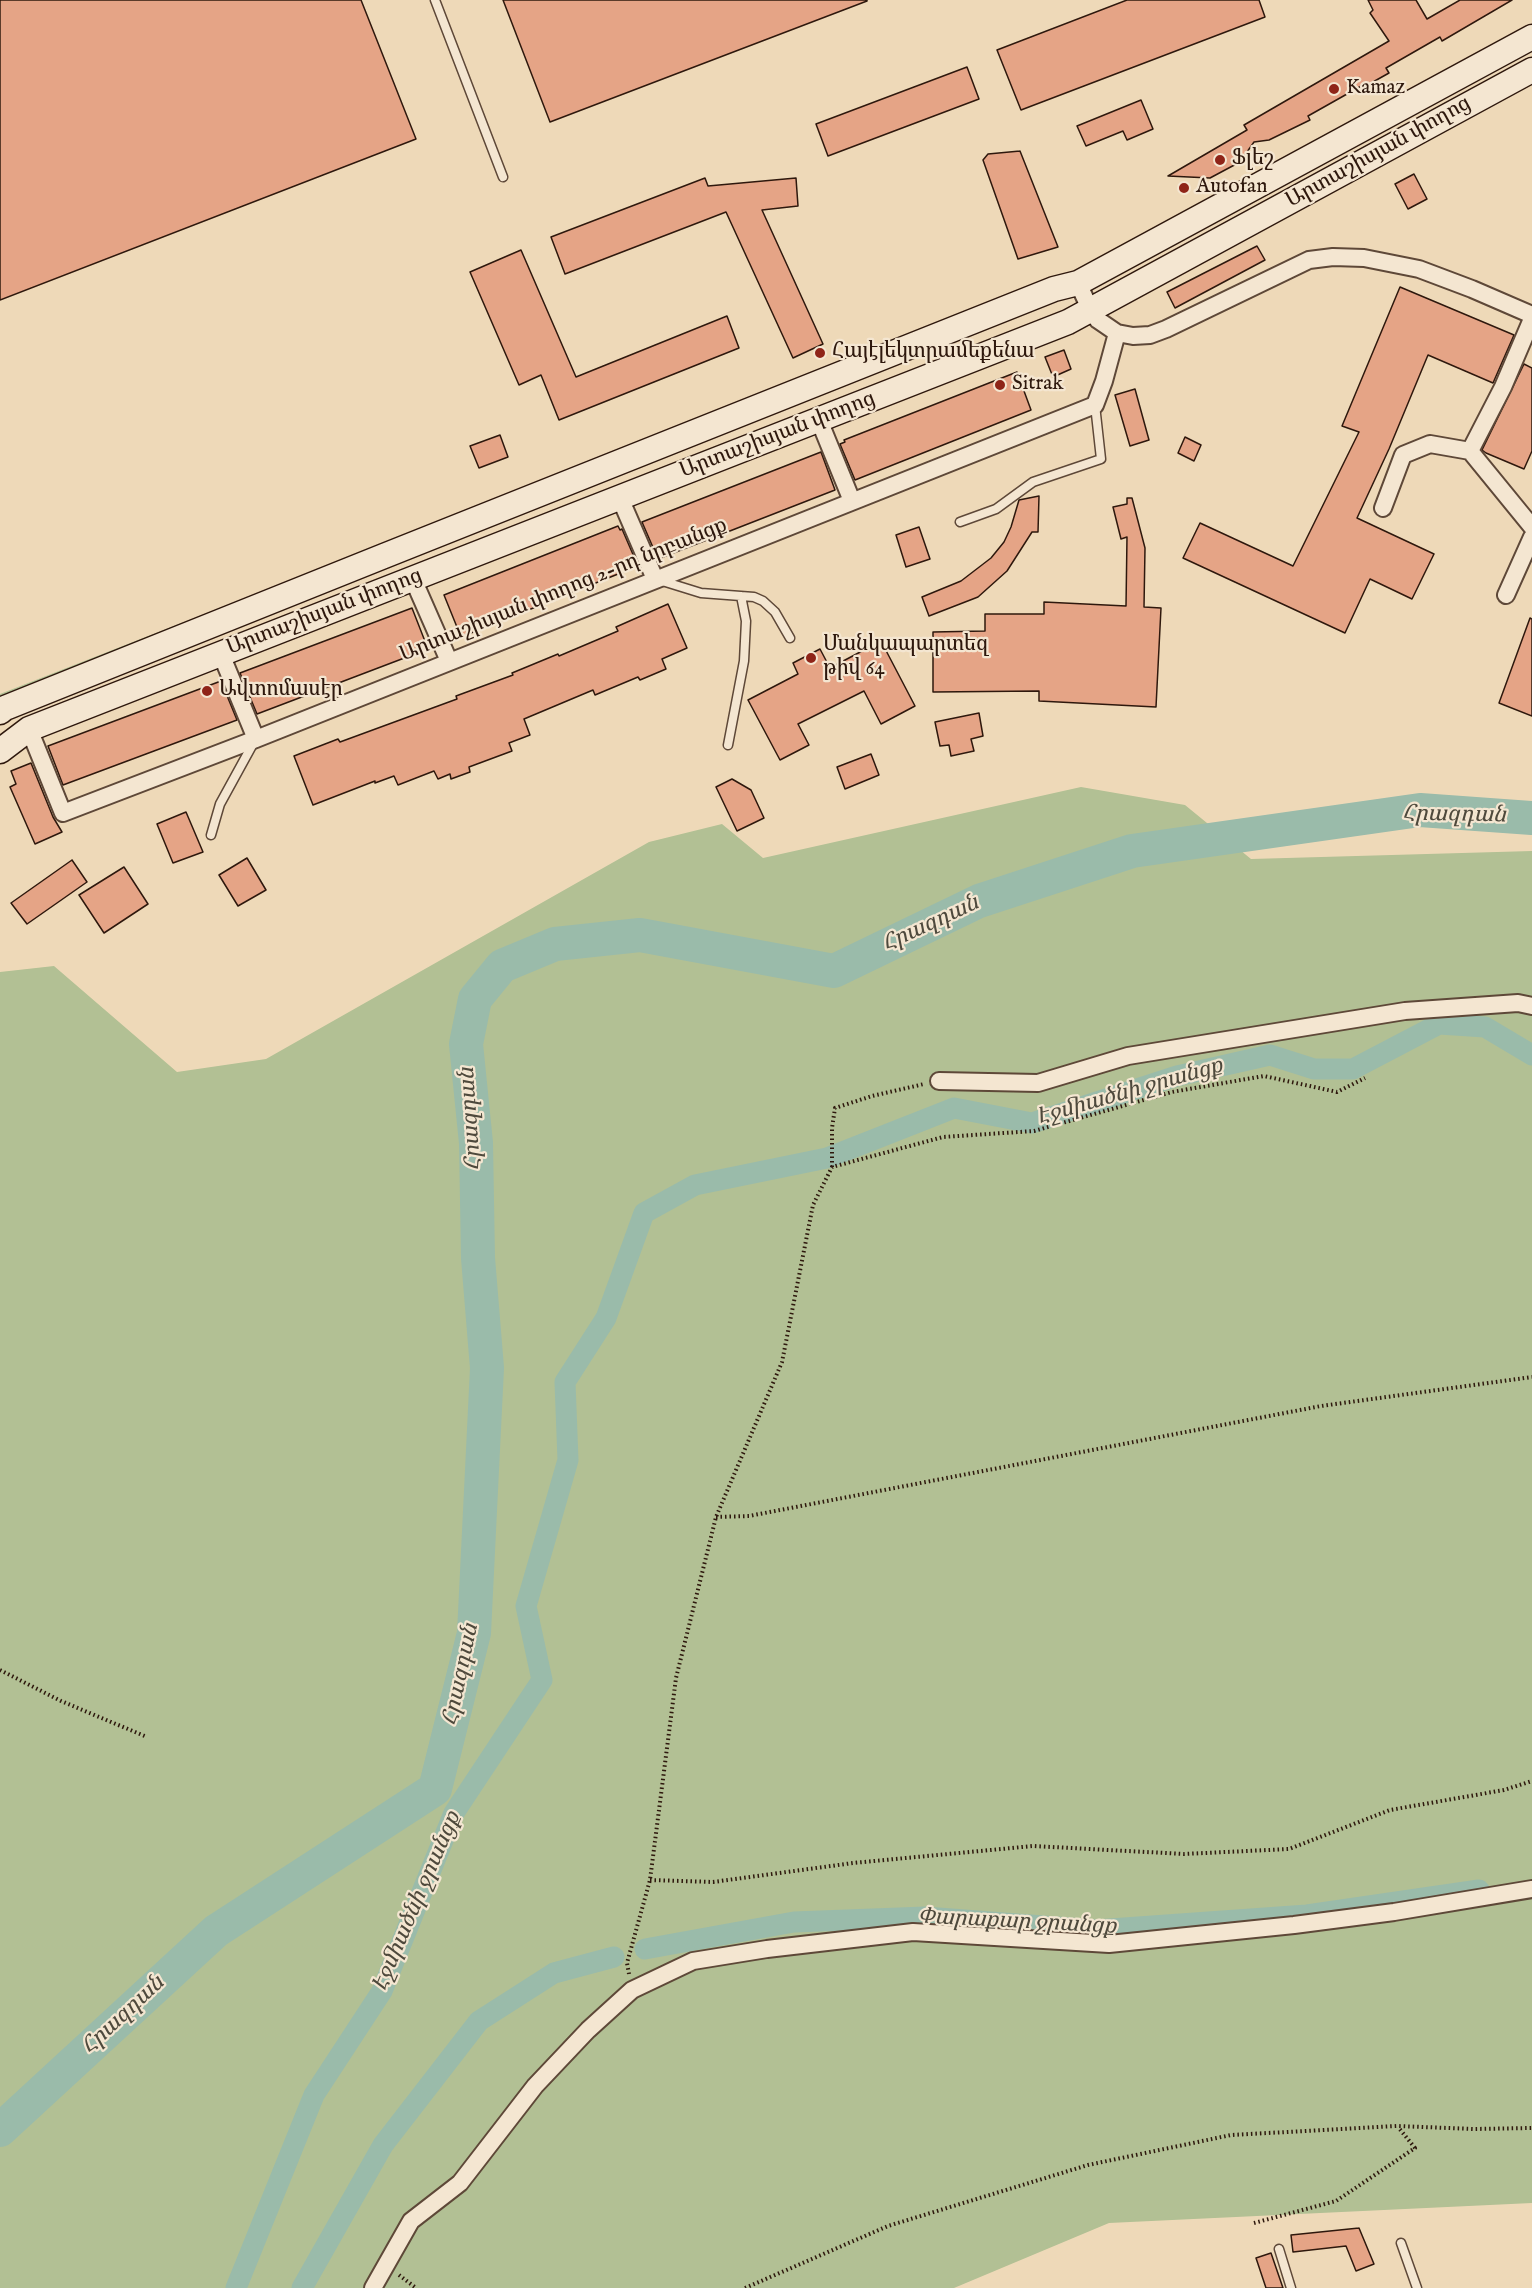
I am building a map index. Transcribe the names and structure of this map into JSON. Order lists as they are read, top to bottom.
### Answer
{
  "streets": {
    "main road": ["Արտաշիսյան փողոց"],
    "street": ["Արտաշիսյան փողոց 2-րդ նրբանցք"]
  },
  "crossings": [
    ["Արտաշիսյան փողոց", "Արտաշիսյան փողոց 2-րդ նրբանցք"]
  ],
  "water": ["Հրազդան", "Էջմիածնի ջրանցք", "Փարաքար ջրանցք"],
  "places": [
    "Kamaz",
    "Ֆլեշ",
    "Autofan",
    "Հայէլեկտրամեքենա",
    "Sitrak",
    "Մանկապարտեզ թիվ 64",
    "Ավտոմասէր"
  ]
}
